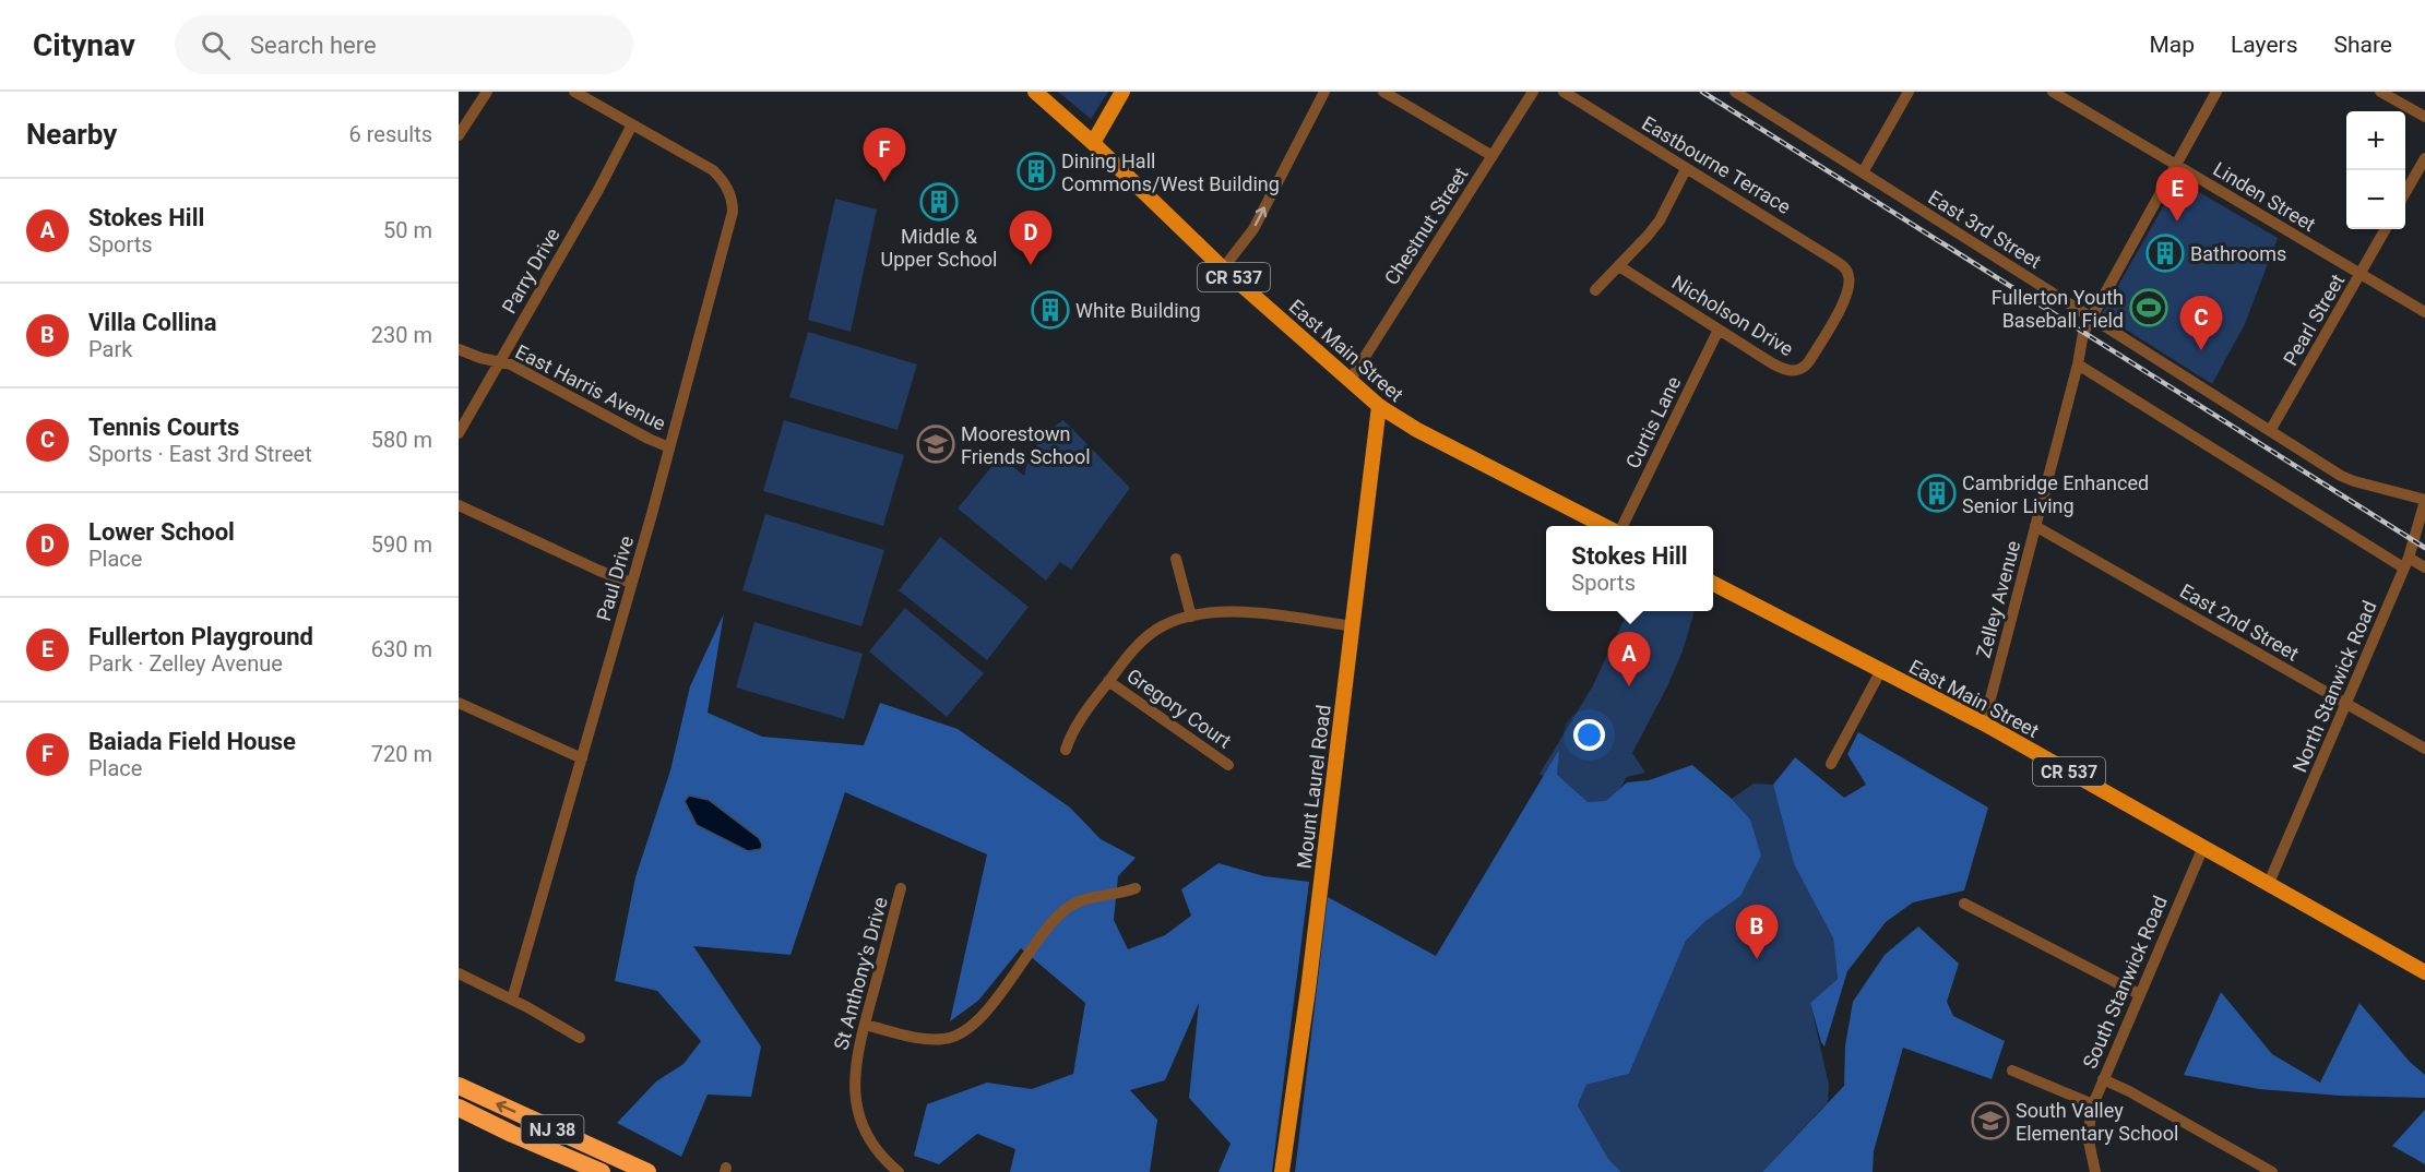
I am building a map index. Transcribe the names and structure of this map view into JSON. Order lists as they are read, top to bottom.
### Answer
{
  "streets": {
    "highway": ["NJ 38"],
    "main road": ["CR 537", "East Main Street", "Mount Laurel Road"],
    "street": [
      "Eastbourne Terrace",
      "Linden Street",
      "Chestnut Street",
      "East 3rd Street",
      "Parry Drive",
      "Nicholson Drive",
      "Pearl Street",
      "East Harris Avenue",
      "Curtis Lane",
      "Paul Drive",
      "Zelley Avenue",
      "East 2nd Street",
      "North Stanwick Road",
      "Gregory Court",
      "St Anthony's Drive",
      "South Stanwick Road"
    ]
  },
  "crossings": [
    ["Eastbourne Terrace", "Nicholson Drive"],
    ["Linden Street", "Pearl Street"],
    ["Linden Street", "Zelley Avenue"],
    ["Chestnut Street", "East Main Street"],
    ["East 3rd Street", "Pearl Street"],
    ["East 3rd Street", "Zelley Avenue"],
    ["East 3rd Street", "North Stanwick Road"],
    ["Parry Drive", "East Harris Avenue"],
    ["Parry Drive", "Paul Drive"],
    ["Nicholson Drive", "Curtis Lane"],
    ["East Main Street", "Zelley Avenue"],
    ["East Main Street", "North Stanwick Road"],
    ["East Main Street", "Mount Laurel Road"],
    ["East Main Street", "South Stanwick Road"],
    ["East Harris Avenue", "Paul Drive"],
    ["Zelley Avenue", "East 2nd Street"],
    ["East 2nd Street", "North Stanwick Road"]
  ],
  "places": {
    "building": [
      "Dining Hall Commons/West Building",
      "Middle & Upper School",
      "Bathrooms",
      "White Building",
      "Cambridge Enhanced Senior Living"
    ],
    "sports": ["Fullerton Youth Baseball Field"],
    "school or university": ["Moorestown Friends School", "South Valley Elementary School"]
  },
  "page": {
    "header": "Citynav",
    "search": "Search here",
    "nav": ["Map", "Layers", "Share"],
    "heading": ["Nearby", "6 results"],
    "map_buttons": ["+", "−"],
    "pins": [
      "F",
      "E",
      "D",
      "C",
      "A",
      "B"
    ],
    "list": [
      {
        "mark": "A",
        "name": "Stokes Hill",
        "note": "Sports",
        "value": "50 m"
      },
      {
        "mark": "B",
        "name": "Villa Collina",
        "note": "Park",
        "value": "230 m"
      },
      {
        "mark": "C",
        "name": "Tennis Courts",
        "note": "Sports · East 3rd Street",
        "value": "580 m"
      },
      {
        "mark": "D",
        "name": "Lower School",
        "note": "Place",
        "value": "590 m"
      },
      {
        "mark": "E",
        "name": "Fullerton Playground",
        "note": "Park · Zelley Avenue",
        "value": "630 m"
      },
      {
        "mark": "F",
        "name": "Baiada Field House",
        "note": "Place",
        "value": "720 m"
      }
    ],
    "popup": ["Stokes Hill", "Sports"]
  }
}
